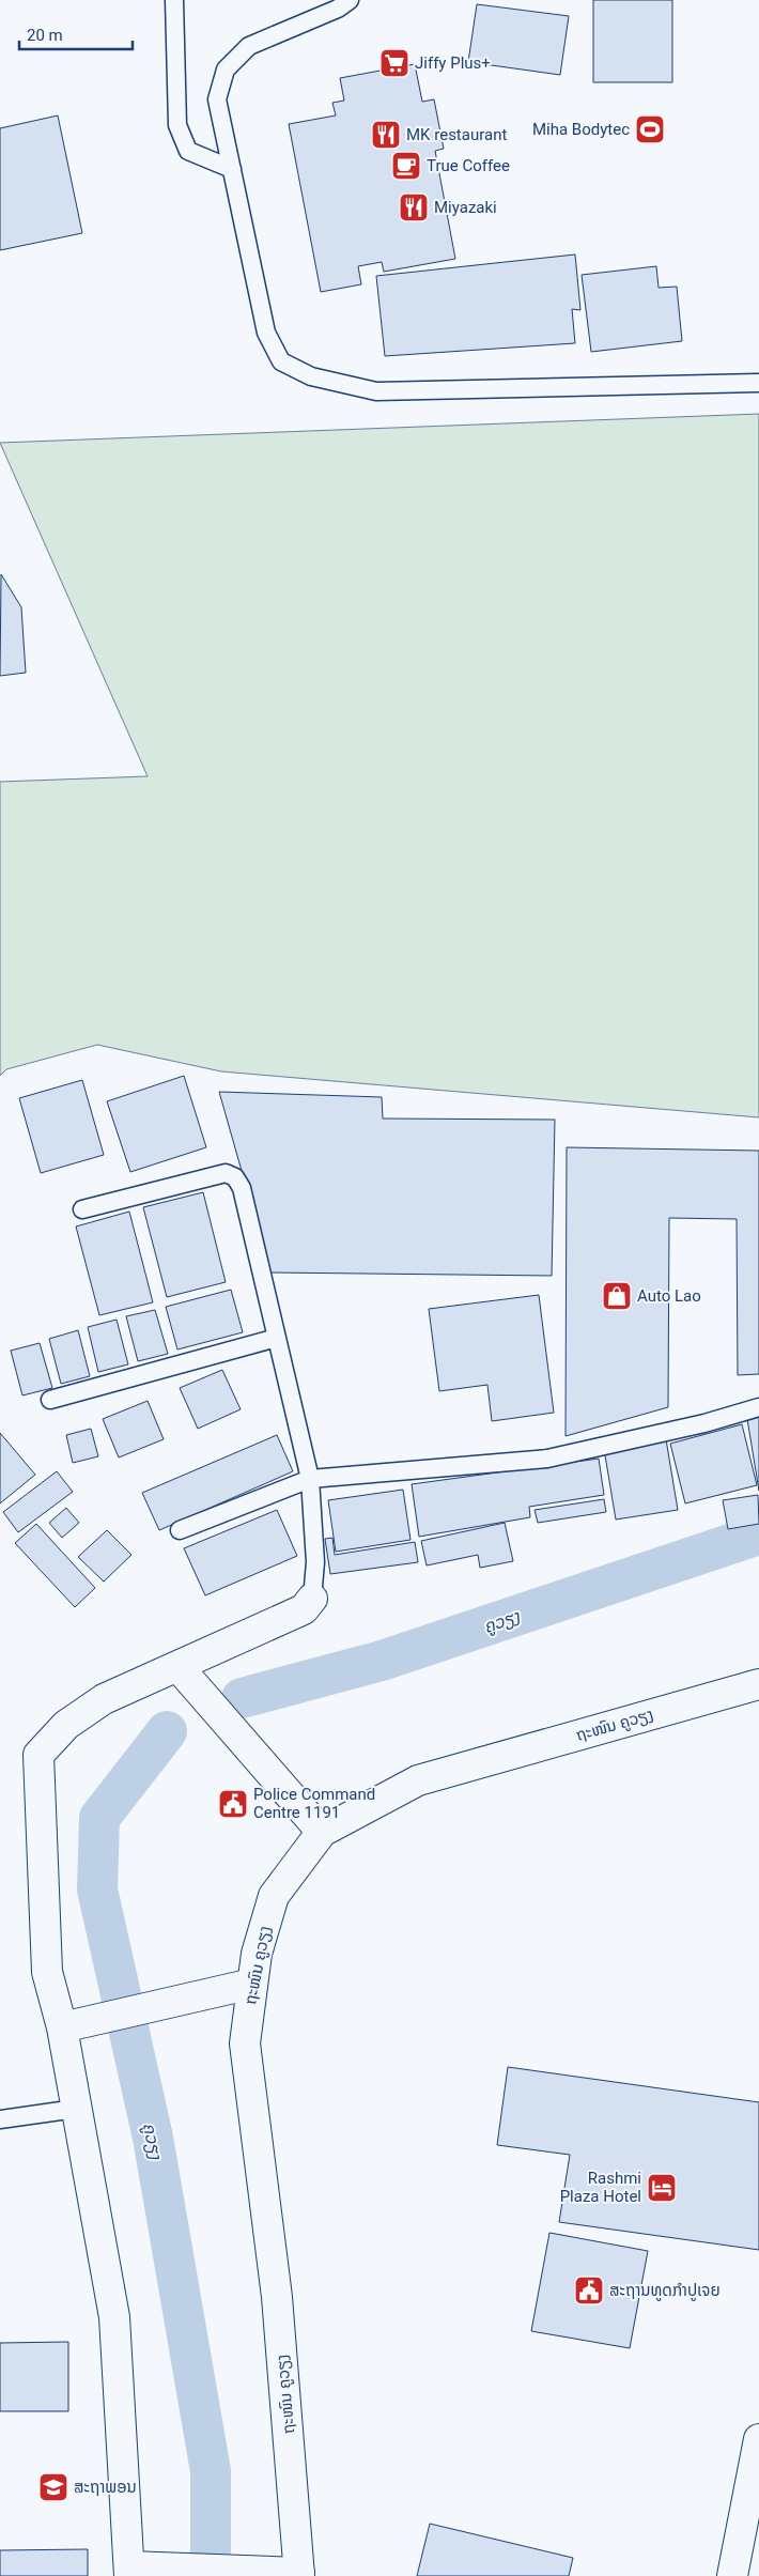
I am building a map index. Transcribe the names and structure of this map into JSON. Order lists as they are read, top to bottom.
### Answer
{
  "streets": {
    "street": ["ຖະໜົນ ຄູວຽງ"]
  },
  "water": ["ຄູວຽງ"],
  "places": {
    "supermarket": ["Jiffy Plus+"],
    "sports": ["Miha Bodytec"],
    "restaurant": ["MK restaurant", "Miyazaki"],
    "cafe": ["True Coffee"],
    "shop": ["Auto Lao"],
    "public building": ["Police Command Centre 1191", "ສະຖານທູດກຳປູເຈຍ"],
    "hotel": ["Rashmi Plaza Hotel"],
    "school or university": ["ສະຖາພອນ"]
  },
  "scale_bar": "20 m"
}
